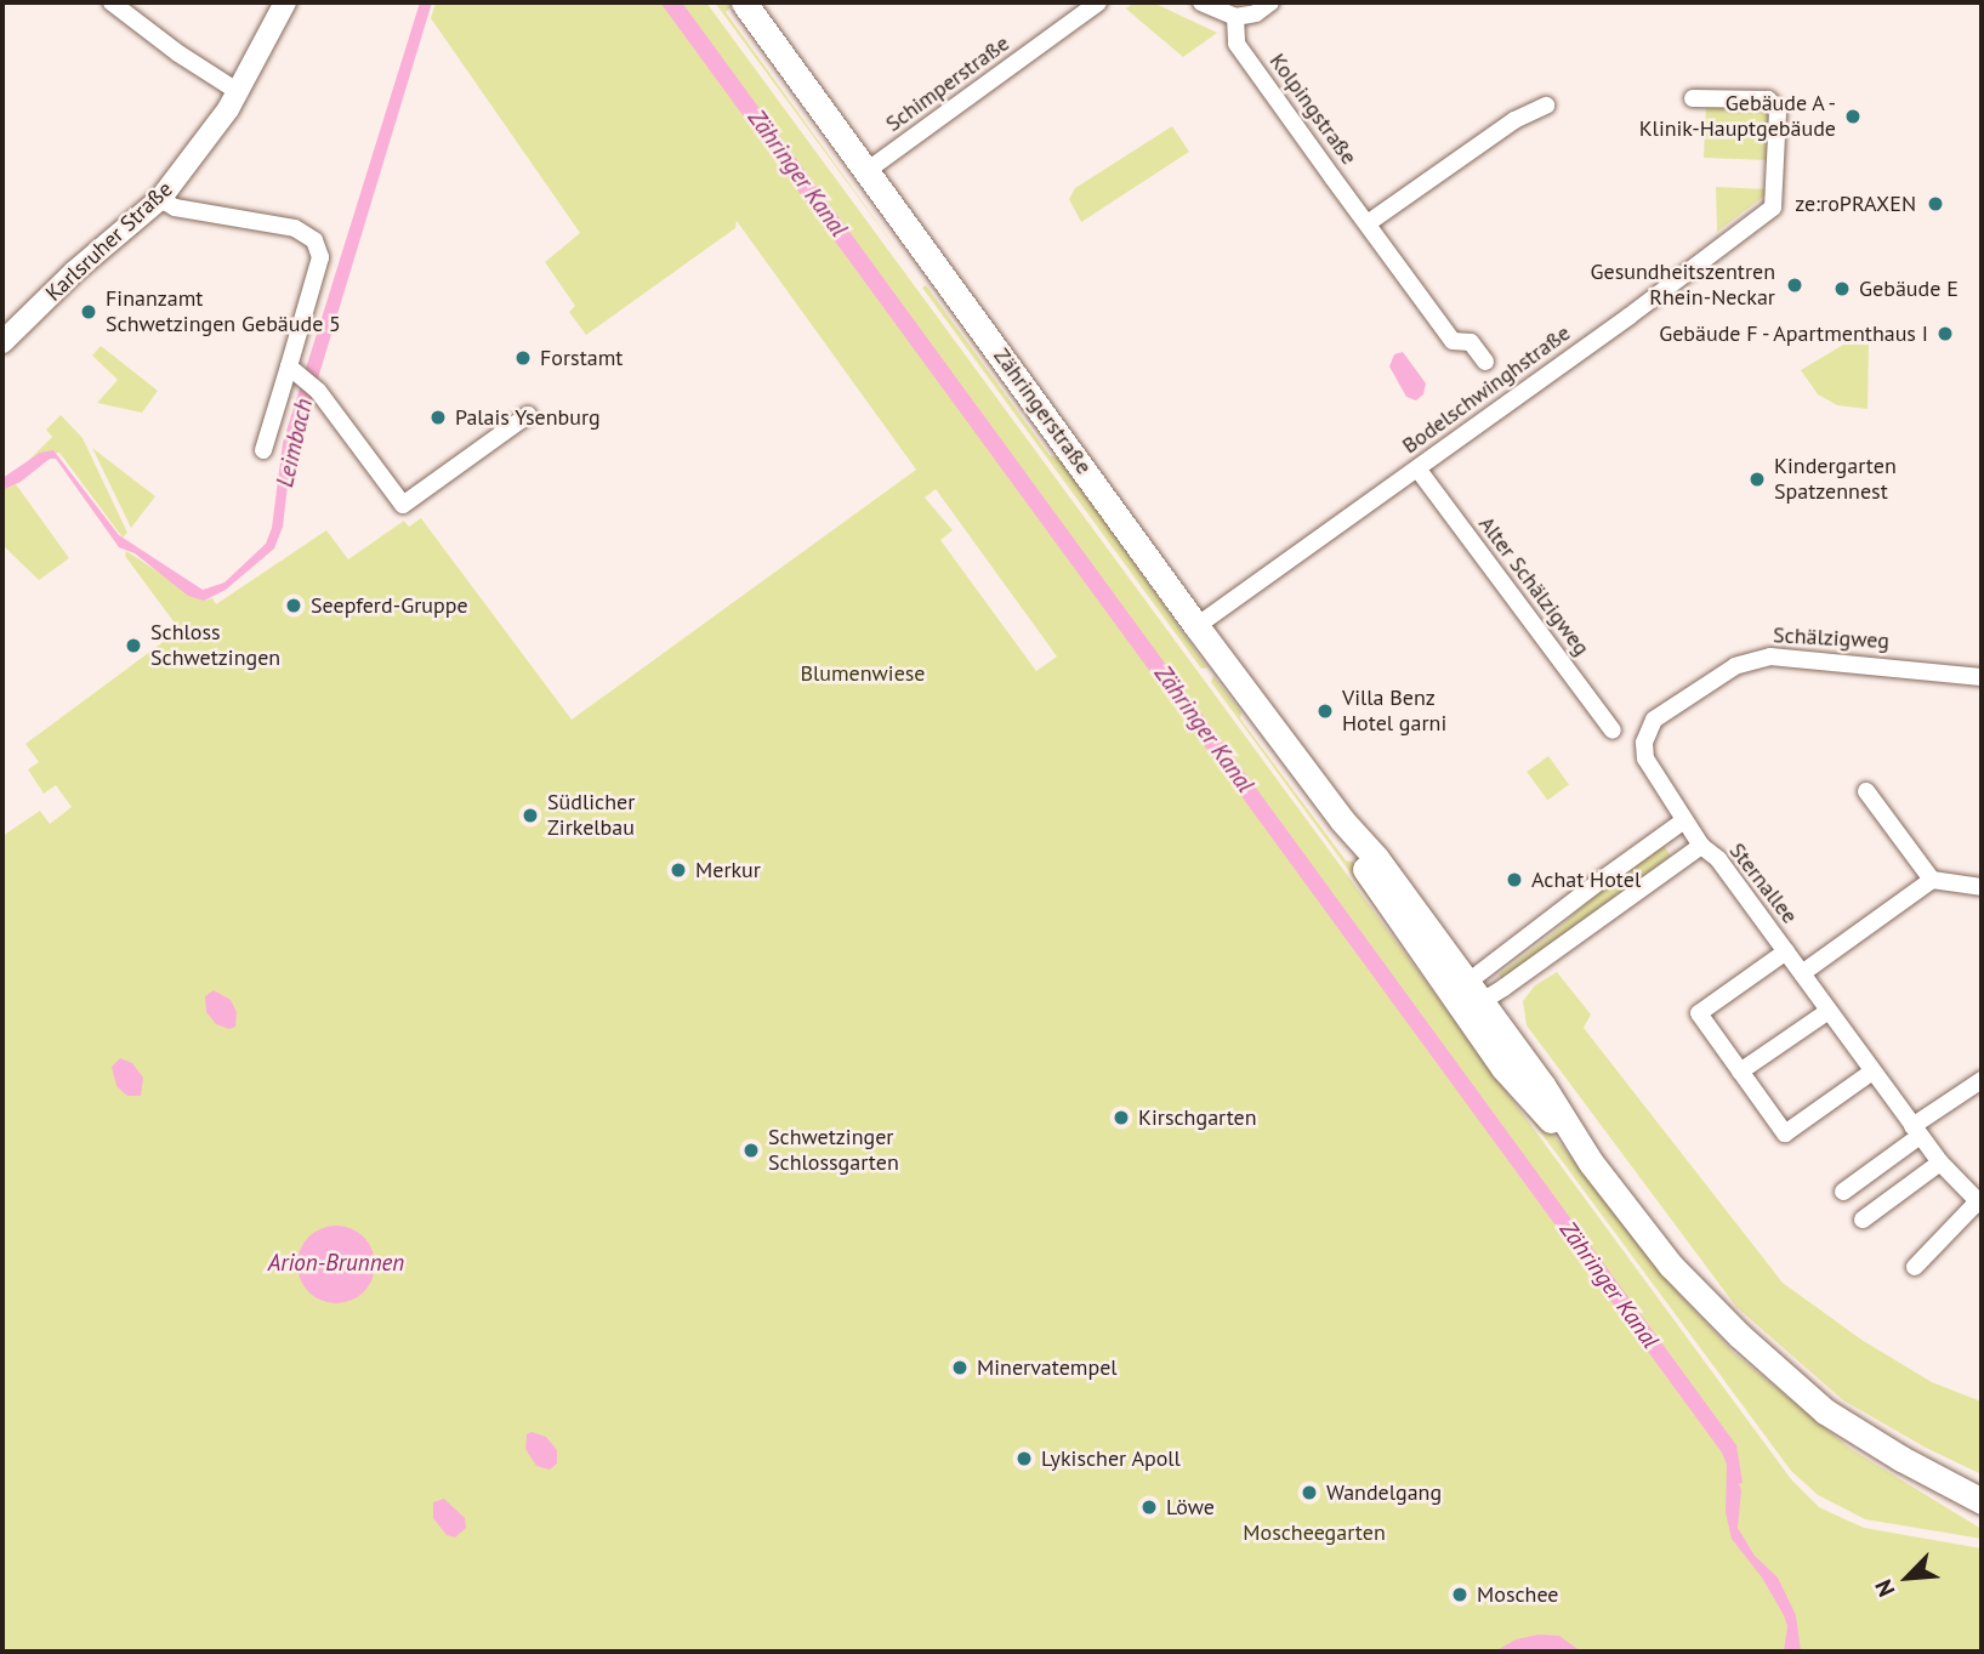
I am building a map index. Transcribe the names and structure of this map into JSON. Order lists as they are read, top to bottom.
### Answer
{
  "streets": {
    "main road": ["Zähringerstraße"],
    "street": [
      "Schimperstraße",
      "Kolpingstraße",
      "Karlsruher Straße",
      "Bodelschwinghstraße",
      "Alter Schälzigweg",
      "Schälzigweg",
      "Sternallee"
    ]
  },
  "crossings": [
    ["Schimperstraße", "Zähringerstraße"],
    ["Kolpingstraße", "Bodelschwinghstraße"],
    ["Bodelschwinghstraße", "Zähringerstraße"],
    ["Bodelschwinghstraße", "Alter Schälzigweg"],
    ["Schälzigweg", "Sternallee"]
  ],
  "water": ["Zähringer Kanal", "Leimbach", "Arion-Brunnen"],
  "parks": ["Blumenwiese", "Moscheegarten"],
  "places": [
    "Gebäude A - Klinik-Hauptgebäude",
    "ze:roPRAXEN",
    "Gesundheitszentren Rhein-Neckar",
    "Gebäude E",
    "Finanzamt Schwetzingen Gebäude 5",
    "Gebäude F - Apartmenthaus I",
    "Forstamt",
    "Palais Ysenburg",
    "Kindergarten Spatzennest",
    "Seepferd-Gruppe",
    "Schloss Schwetzingen",
    "Villa Benz Hotel garni",
    "Südlicher Zirkelbau",
    "Merkur",
    "Achat Hotel",
    "Kirschgarten",
    "Schwetzinger Schlossgarten",
    "Minervatempel",
    "Lykischer Apoll",
    "Wandelgang",
    "Löwe",
    "Moschee"
  ],
  "north": "bottom left"
}
